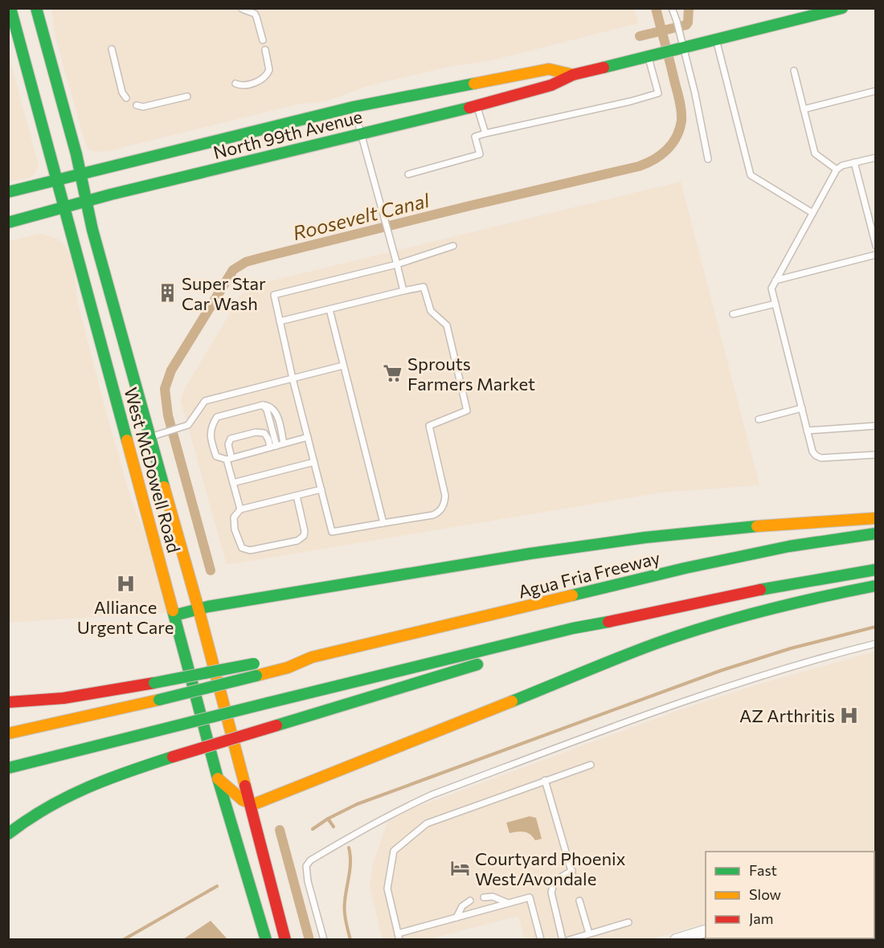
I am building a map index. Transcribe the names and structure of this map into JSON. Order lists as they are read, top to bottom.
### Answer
{
  "streets": {
    "main road": ["North 99th Avenue", "West McDowell Road", "Agua Fria Freeway"]
  },
  "crossings": [
    ["North 99th Avenue", "West McDowell Road"]
  ],
  "water": ["Roosevelt Canal"],
  "places": {
    "building": ["Super Star Car Wash"],
    "supermarket": ["Sprouts Farmers Market"],
    "hospital": ["Alliance Urgent Care", "AZ Arthritis"],
    "hotel": ["Courtyard Phoenix West/Avondale"]
  },
  "legend": ["Fast", "Slow", "Jam"]
}
